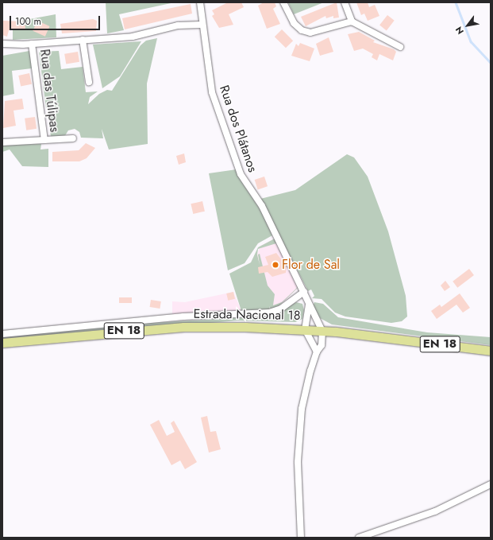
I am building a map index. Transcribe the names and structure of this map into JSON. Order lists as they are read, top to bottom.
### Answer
{
  "streets": {
    "main road": ["Estrada Nacional 18", "EN 18"],
    "street": ["Rua das Túlipas", "Rua dos Plátanos"]
  },
  "crossings": [
    ["Rua dos Plátanos", "Estrada Nacional 18"]
  ],
  "places": ["Flor de Sal"],
  "scale_bar": "100 m",
  "north": "bottom left"
}
